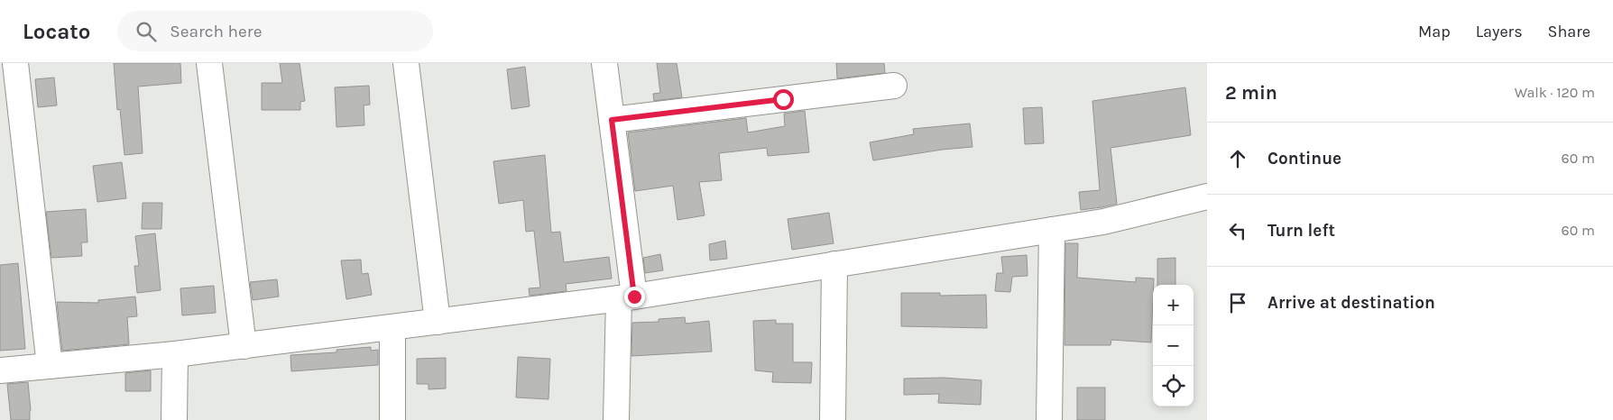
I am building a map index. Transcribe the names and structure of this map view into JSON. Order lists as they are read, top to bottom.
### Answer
{
  "page": {
    "header": "Locato",
    "search": "Search here",
    "nav": ["Map", "Layers", "Share"],
    "heading": ["2 min", "Walk · 120 m"],
    "list": [
      ["Continue", "60 m"],
      ["Turn left", "60 m"],
      "Arrive at destination"
    ],
    "map_buttons": ["+", "−"]
  }
}
